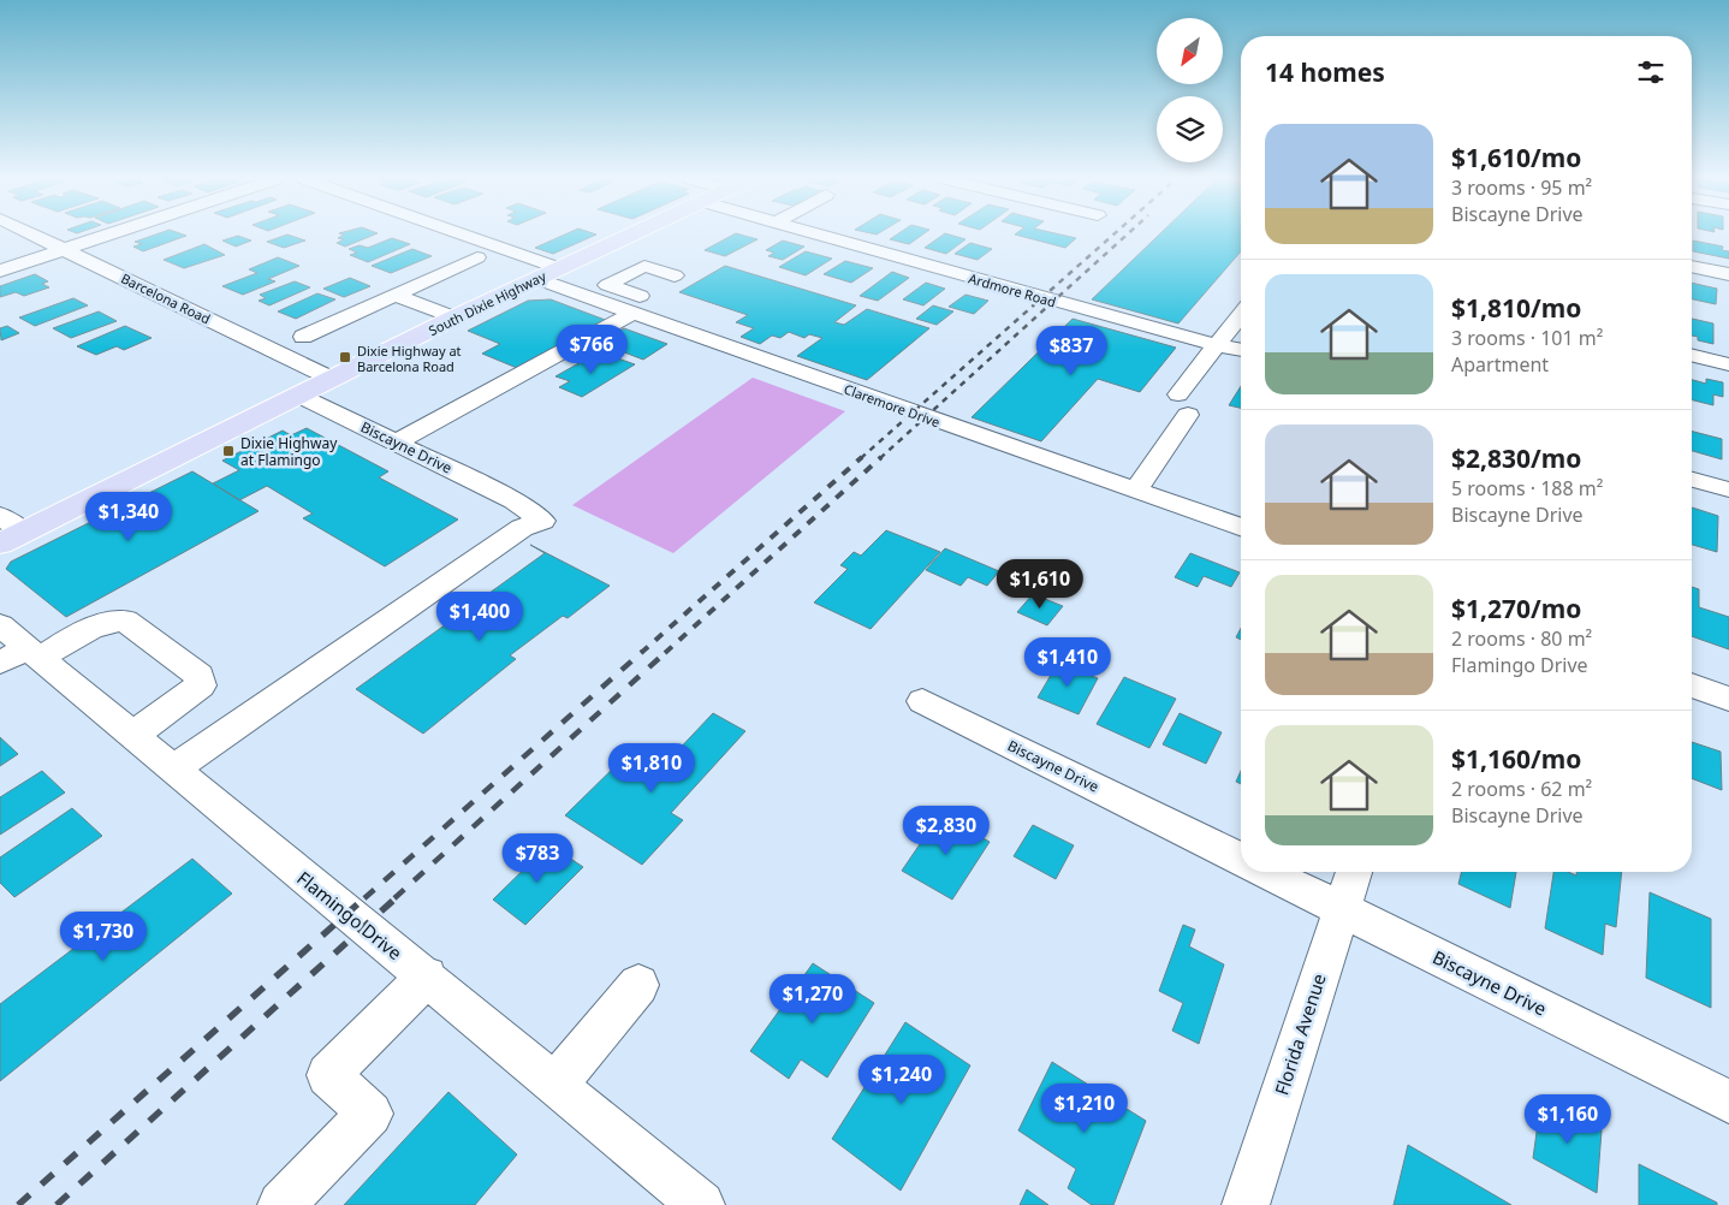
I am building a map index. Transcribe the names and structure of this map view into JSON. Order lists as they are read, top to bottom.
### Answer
{
  "streets": {
    "main road": ["South Dixie Highway"],
    "street": [
      "Ardmore Road",
      "Barcelona Road",
      "Claremore Drive",
      "Biscayne Drive",
      "Flamingo Drive",
      "Florida Avenue"
    ]
  },
  "crossings": [
    ["Barcelona Road", "South Dixie Highway"],
    ["South Dixie Highway", "Claremore Drive"],
    ["South Dixie Highway", "Biscayne Drive"],
    ["Biscayne Drive", "Flamingo Drive"],
    ["Biscayne Drive", "Florida Avenue"]
  ],
  "places": {
    "transit": ["Dixie Highway at Barcelona Road", "Dixie Highway at Flamingo"]
  },
  "north": "bottom left",
  "page": {
    "heading": "14 homes",
    "list": [
      {
        "name": "$1,610/mo",
        "note": "3 rooms · 95 m² · Biscayne Drive"
      },
      {
        "name": "$1,810/mo",
        "note": "3 rooms · 101 m² · Apartment"
      },
      {
        "name": "$2,830/mo",
        "note": "5 rooms · 188 m² · Biscayne Drive"
      },
      {
        "name": "$1,270/mo",
        "note": "2 rooms · 80 m² · Flamingo Drive"
      },
      {
        "name": "$1,160/mo",
        "note": "2 rooms · 62 m² · Biscayne Drive"
      }
    ],
    "price": [
      "$766",
      "$837",
      "$1,340",
      "$1,610",
      "$1,400",
      "$1,410",
      "$1,810",
      "$2,830",
      "$783",
      "$1,730",
      "$1,270",
      "$1,240",
      "$1,210",
      "$1,160"
    ]
  }
}
